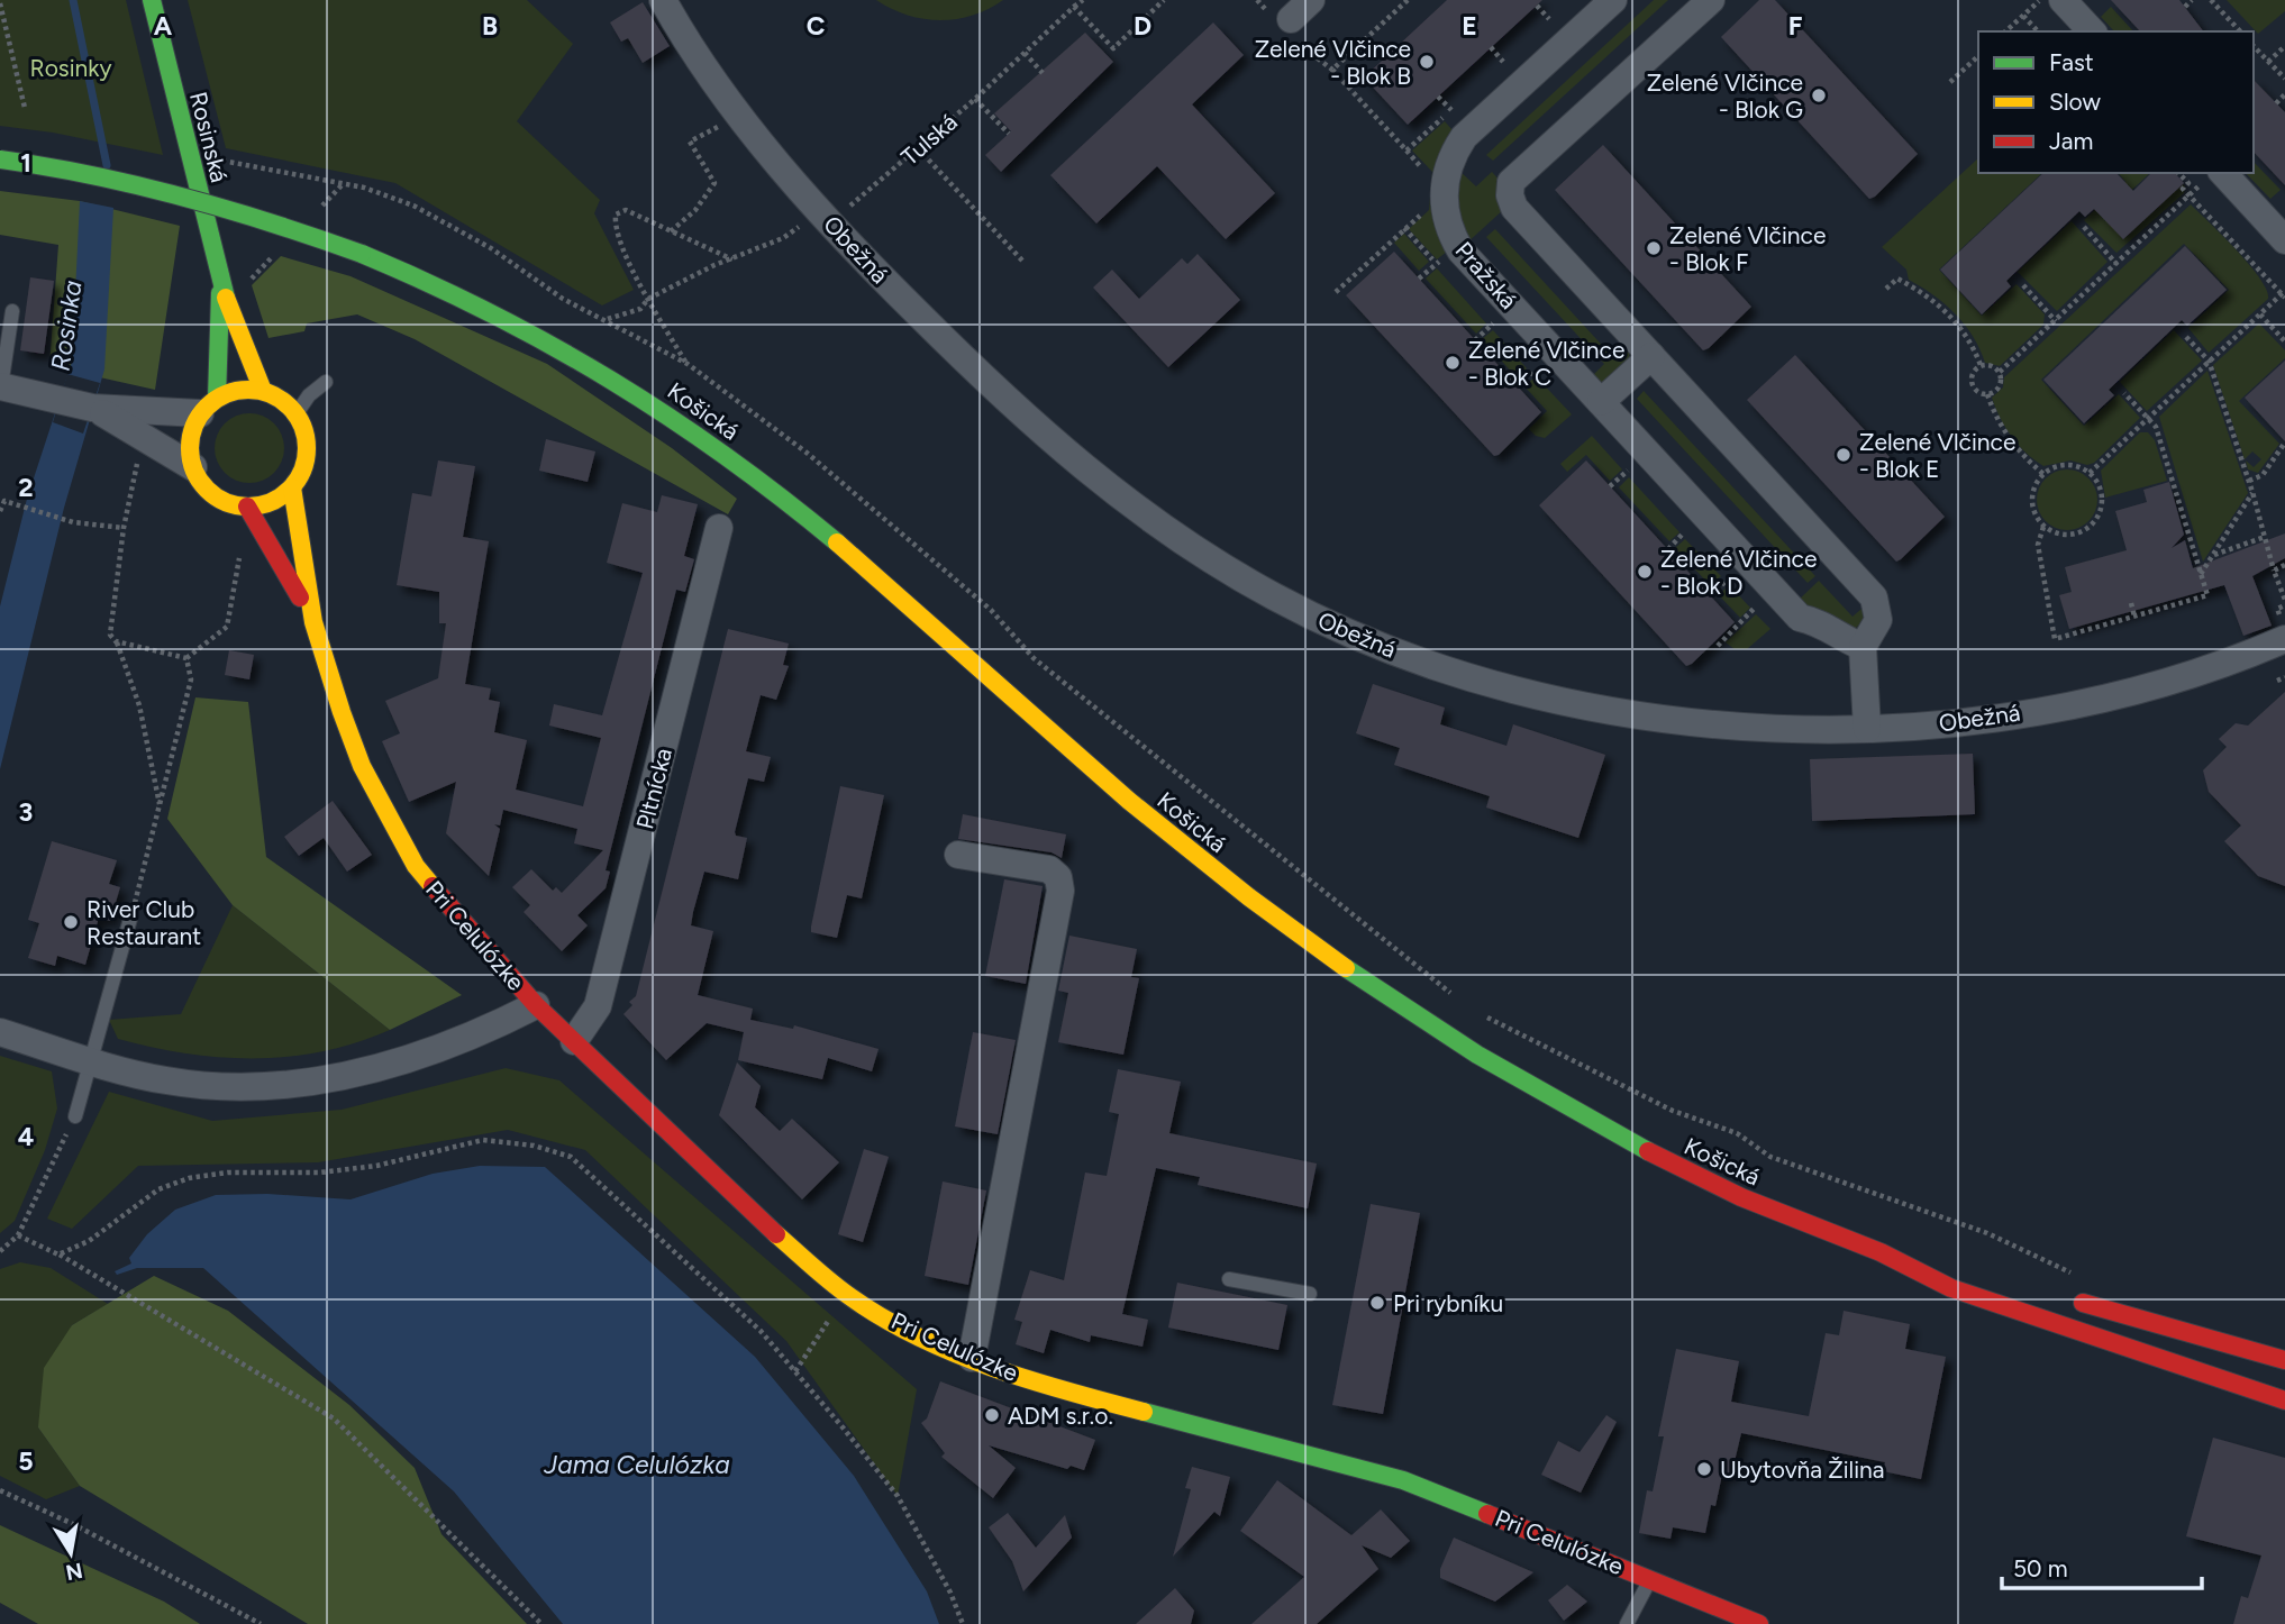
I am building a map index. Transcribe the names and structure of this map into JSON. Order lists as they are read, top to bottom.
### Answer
{
  "streets": {
    "street": [
      "Rosinská",
      "Obežná",
      "Pražská",
      "Košická",
      "Pltnícka",
      "Pri Celulózke"
    ],
    "path": ["Tulská"]
  },
  "crossings": [
    ["Rosinská", "Pri Celulózke"],
    ["Tulská", "Obežná"],
    ["Pltnícka", "Pri Celulózke"]
  ],
  "water": ["Rosinka", "Jama Celulózka"],
  "parks": ["Rosinky"],
  "places": [
    "Zelené Vlčince - Blok B",
    "Zelené Vlčince - Blok G",
    "Zelené Vlčince - Blok F",
    "Zelené Vlčince - Blok C",
    "Zelené Vlčince - Blok E",
    "Zelené Vlčince - Blok D",
    "River Club Restaurant",
    "Pri rybníku",
    "ADM s.r.o.",
    "Ubytovňa Žilina"
  ],
  "legend": ["Fast", "Slow", "Jam"],
  "scale_bar": "50 m",
  "north": "bottom",
  "grid": {
    "columns": [
      "A",
      "B",
      "C",
      "D",
      "E",
      "F"
    ],
    "rows": [
      "1",
      "2",
      "3",
      "4",
      "5"
    ]
  }
}
